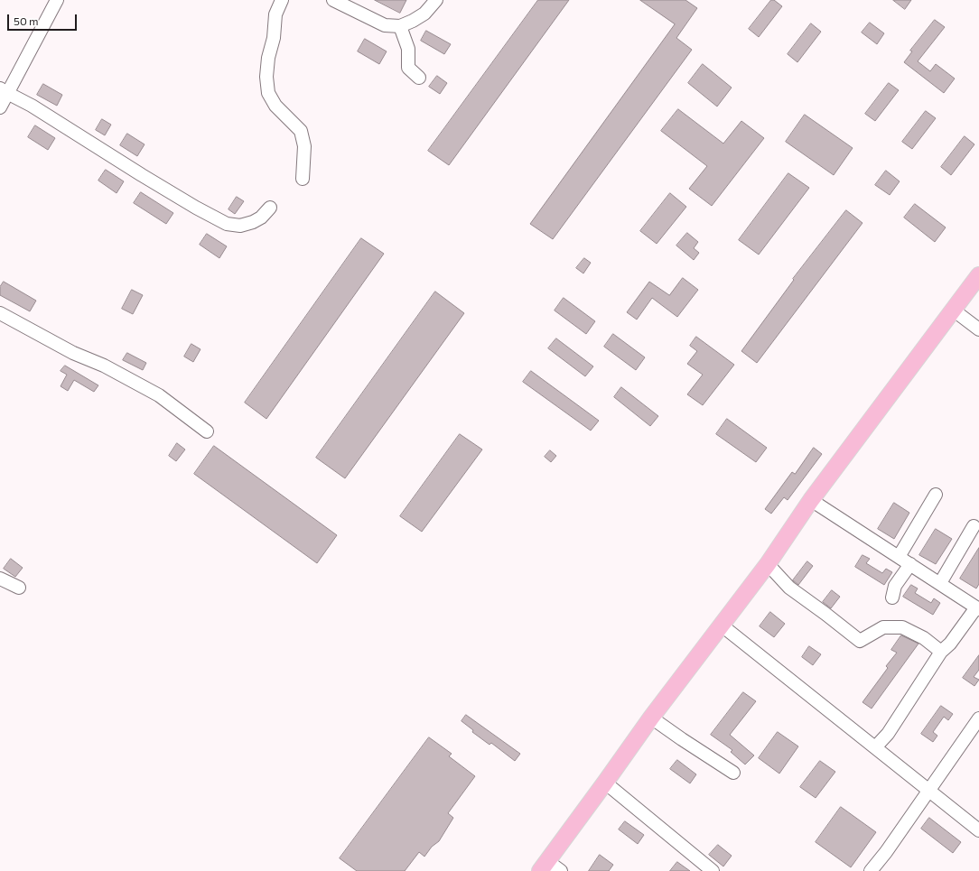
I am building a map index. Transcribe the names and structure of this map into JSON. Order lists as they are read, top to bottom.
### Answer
{
  "scale_bar": "50 m"
}
